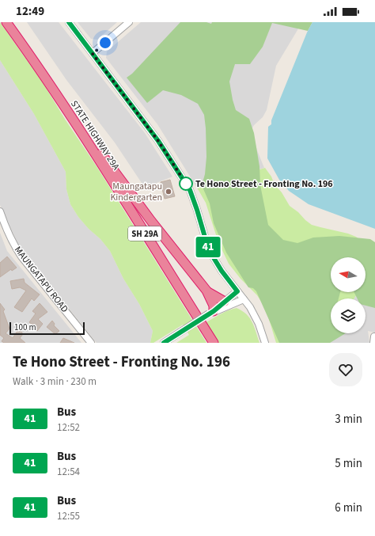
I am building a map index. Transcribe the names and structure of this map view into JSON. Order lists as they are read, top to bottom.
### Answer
{
  "streets": {
    "highway": ["STATE HIGHWAY 29A", "SH 29A"],
    "street": ["MAUNGATAPU ROAD"]
  },
  "crossings": [
    ["STATE HIGHWAY 29A", "SH 29A"]
  ],
  "places": ["Te Hono Street - Fronting No. 196", "Maungatapu Kindergarten"],
  "lines": ["bus line 41"],
  "scale_bar": "100 m",
  "north": "left",
  "page": {
    "status": "12:49",
    "on_map": "41",
    "scale": "100 m",
    "heading": ["Te Hono Street - Fronting No. 196", "Walk · 3 min · 230 m"],
    "list": [
      {
        "mark": "41",
        "name": "Bus",
        "note": "12:52",
        "value": "3 min"
      },
      {
        "mark": "41",
        "name": "Bus",
        "note": "12:54",
        "value": "5 min"
      },
      {
        "mark": "41",
        "name": "Bus",
        "note": "12:55",
        "value": "6 min"
      }
    ]
  }
}
